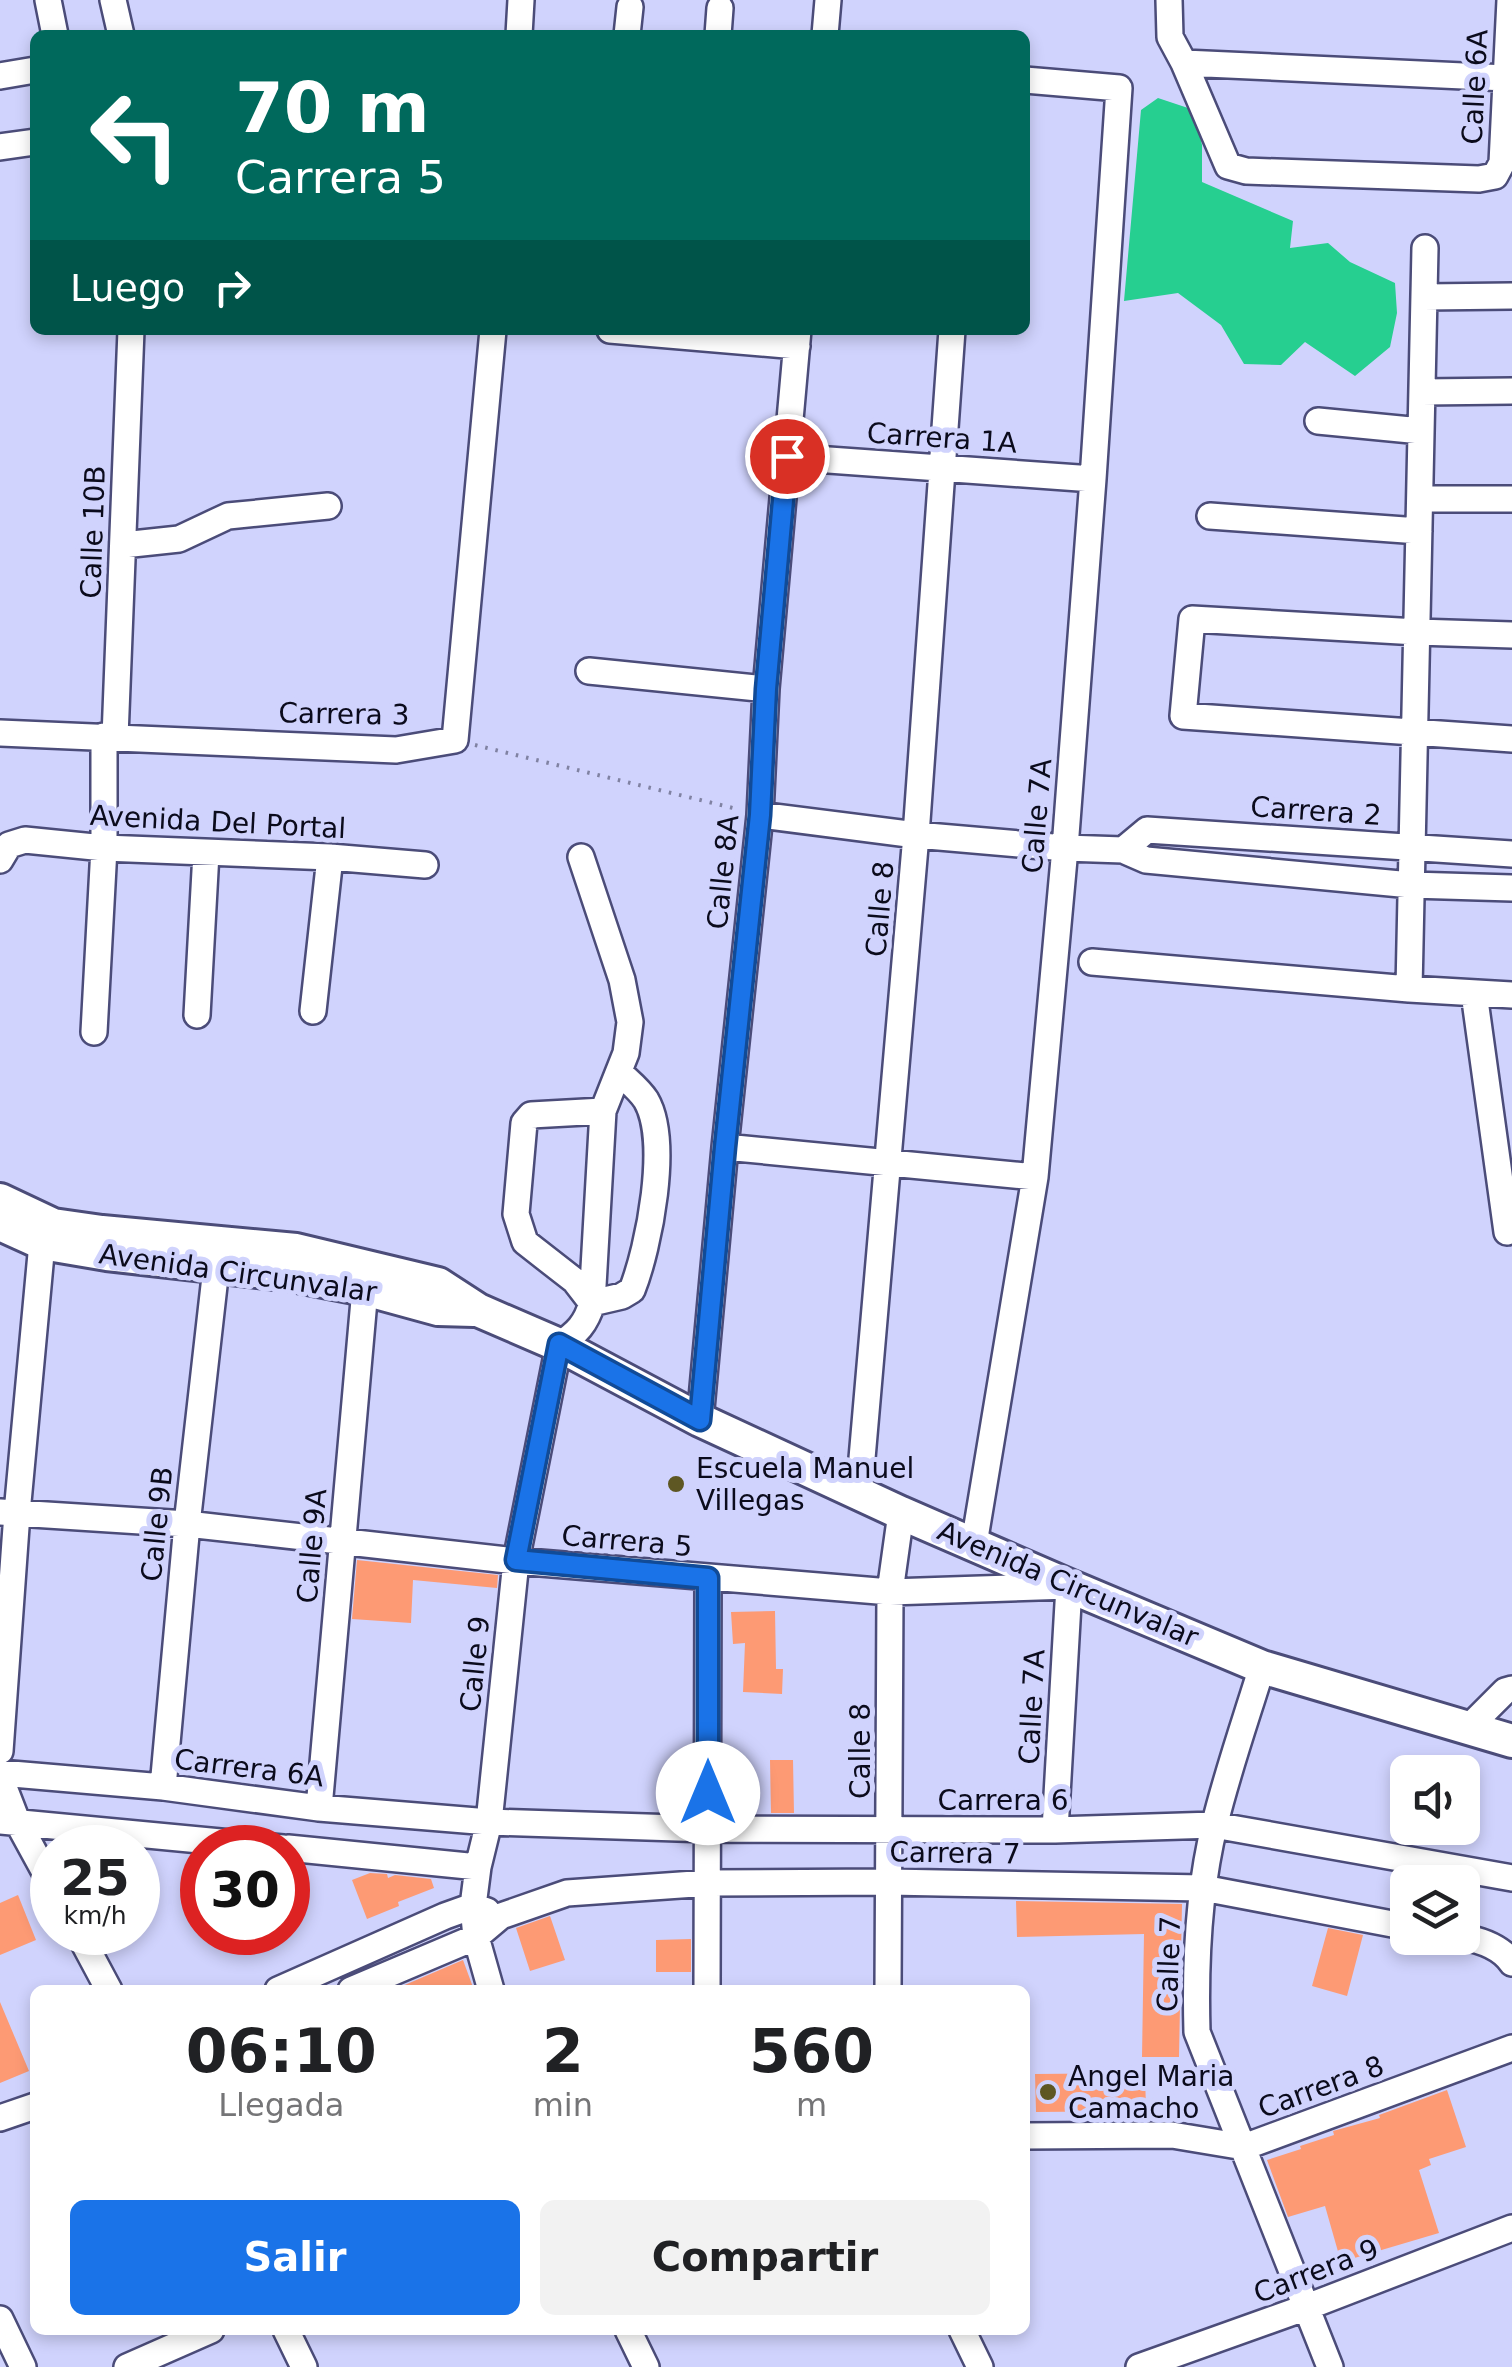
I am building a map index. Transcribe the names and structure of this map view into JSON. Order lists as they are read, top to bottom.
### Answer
{
  "streets": {
    "main road": ["Avenida Circunvalar"],
    "street": [
      "Calle 6A",
      "Carrera 1A",
      "Calle 10B",
      "Carrera 3",
      "Carrera 2",
      "Calle 7A",
      "Avenida Del Portal",
      "Calle 8A",
      "Calle 8",
      "Calle 9B",
      "Carrera 5",
      "Calle 9A",
      "Calle 9",
      "Carrera 6A",
      "Carrera 6",
      "Carrera 7",
      "Calle 7",
      "Carrera 8",
      "Carrera 9"
    ]
  },
  "crossings": [
    ["Carrera 1A", "Calle 7A"],
    ["Carrera 1A", "Calle 8A"],
    ["Carrera 1A", "Calle 8"],
    ["Calle 10B", "Carrera 3"],
    ["Calle 10B", "Avenida Del Portal"],
    ["Carrera 2", "Calle 7A"],
    ["Carrera 2", "Calle 8A"],
    ["Carrera 2", "Calle 8"],
    ["Calle 7A", "Avenida Circunvalar"],
    ["Calle 7A", "Carrera 5"],
    ["Calle 7A", "Carrera 6"],
    ["Calle 8A", "Avenida Circunvalar"],
    ["Calle 8", "Avenida Circunvalar"],
    ["Calle 8", "Carrera 5"],
    ["Calle 8", "Carrera 6"],
    ["Calle 8", "Carrera 7"],
    ["Avenida Circunvalar", "Calle 9B"],
    ["Avenida Circunvalar", "Carrera 5"],
    ["Avenida Circunvalar", "Calle 9A"],
    ["Avenida Circunvalar", "Calle 9"],
    ["Avenida Circunvalar", "Calle 7"],
    ["Calle 9B", "Carrera 5"],
    ["Calle 9B", "Carrera 6A"],
    ["Carrera 5", "Calle 9A"],
    ["Carrera 5", "Calle 9"],
    ["Calle 9A", "Carrera 6A"],
    ["Calle 9", "Carrera 6A"],
    ["Calle 9", "Carrera 6"],
    ["Calle 9", "Carrera 7"],
    ["Carrera 6A", "Carrera 6"],
    ["Carrera 6", "Calle 7"],
    ["Carrera 7", "Calle 7"],
    ["Calle 7", "Carrera 8"],
    ["Calle 7", "Carrera 9"]
  ],
  "places": ["Escuela Manuel Villegas", "Angel Maria Camacho"],
  "page": {
    "turn": ["70 m", "Carrera 5"],
    "then": "Luego",
    "speed": "25 km/h",
    "limit": "30",
    "eta": [
      "06:10",
      "Llegada",
      "2",
      "min",
      "560",
      "m"
    ],
    "buttons": ["Salir", "Compartir"]
  }
}
